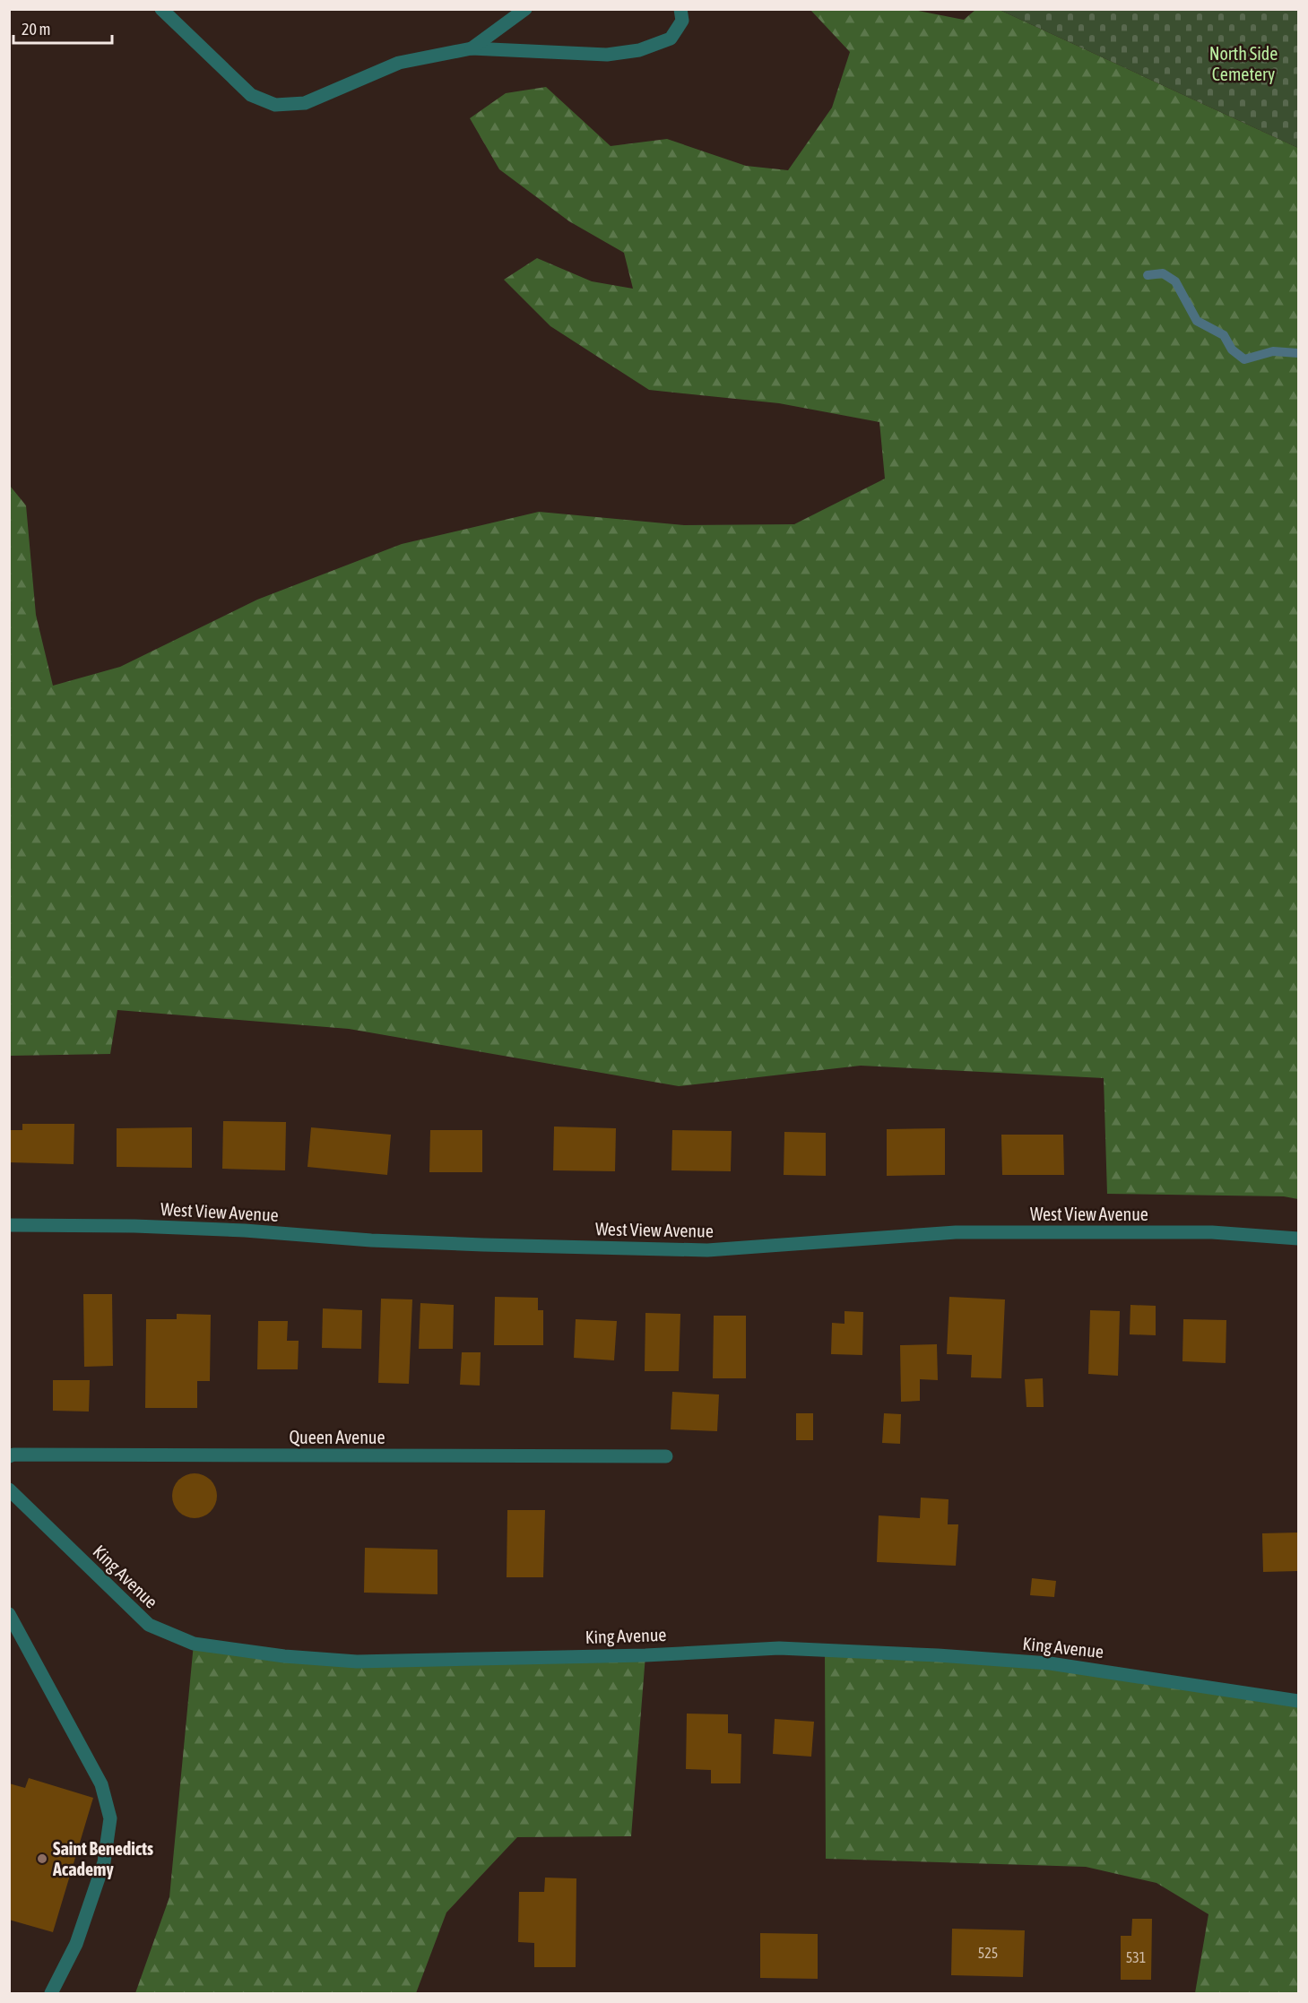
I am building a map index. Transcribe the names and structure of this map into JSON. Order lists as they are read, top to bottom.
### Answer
{
  "streets": {
    "street": ["West View Avenue", "Queen Avenue", "King Avenue"]
  },
  "parks": ["North Side Cemetery"],
  "places": ["Saint Benedicts Academy"],
  "house_numbers": ["525", "531"],
  "scale_bar": "20 m"
}
